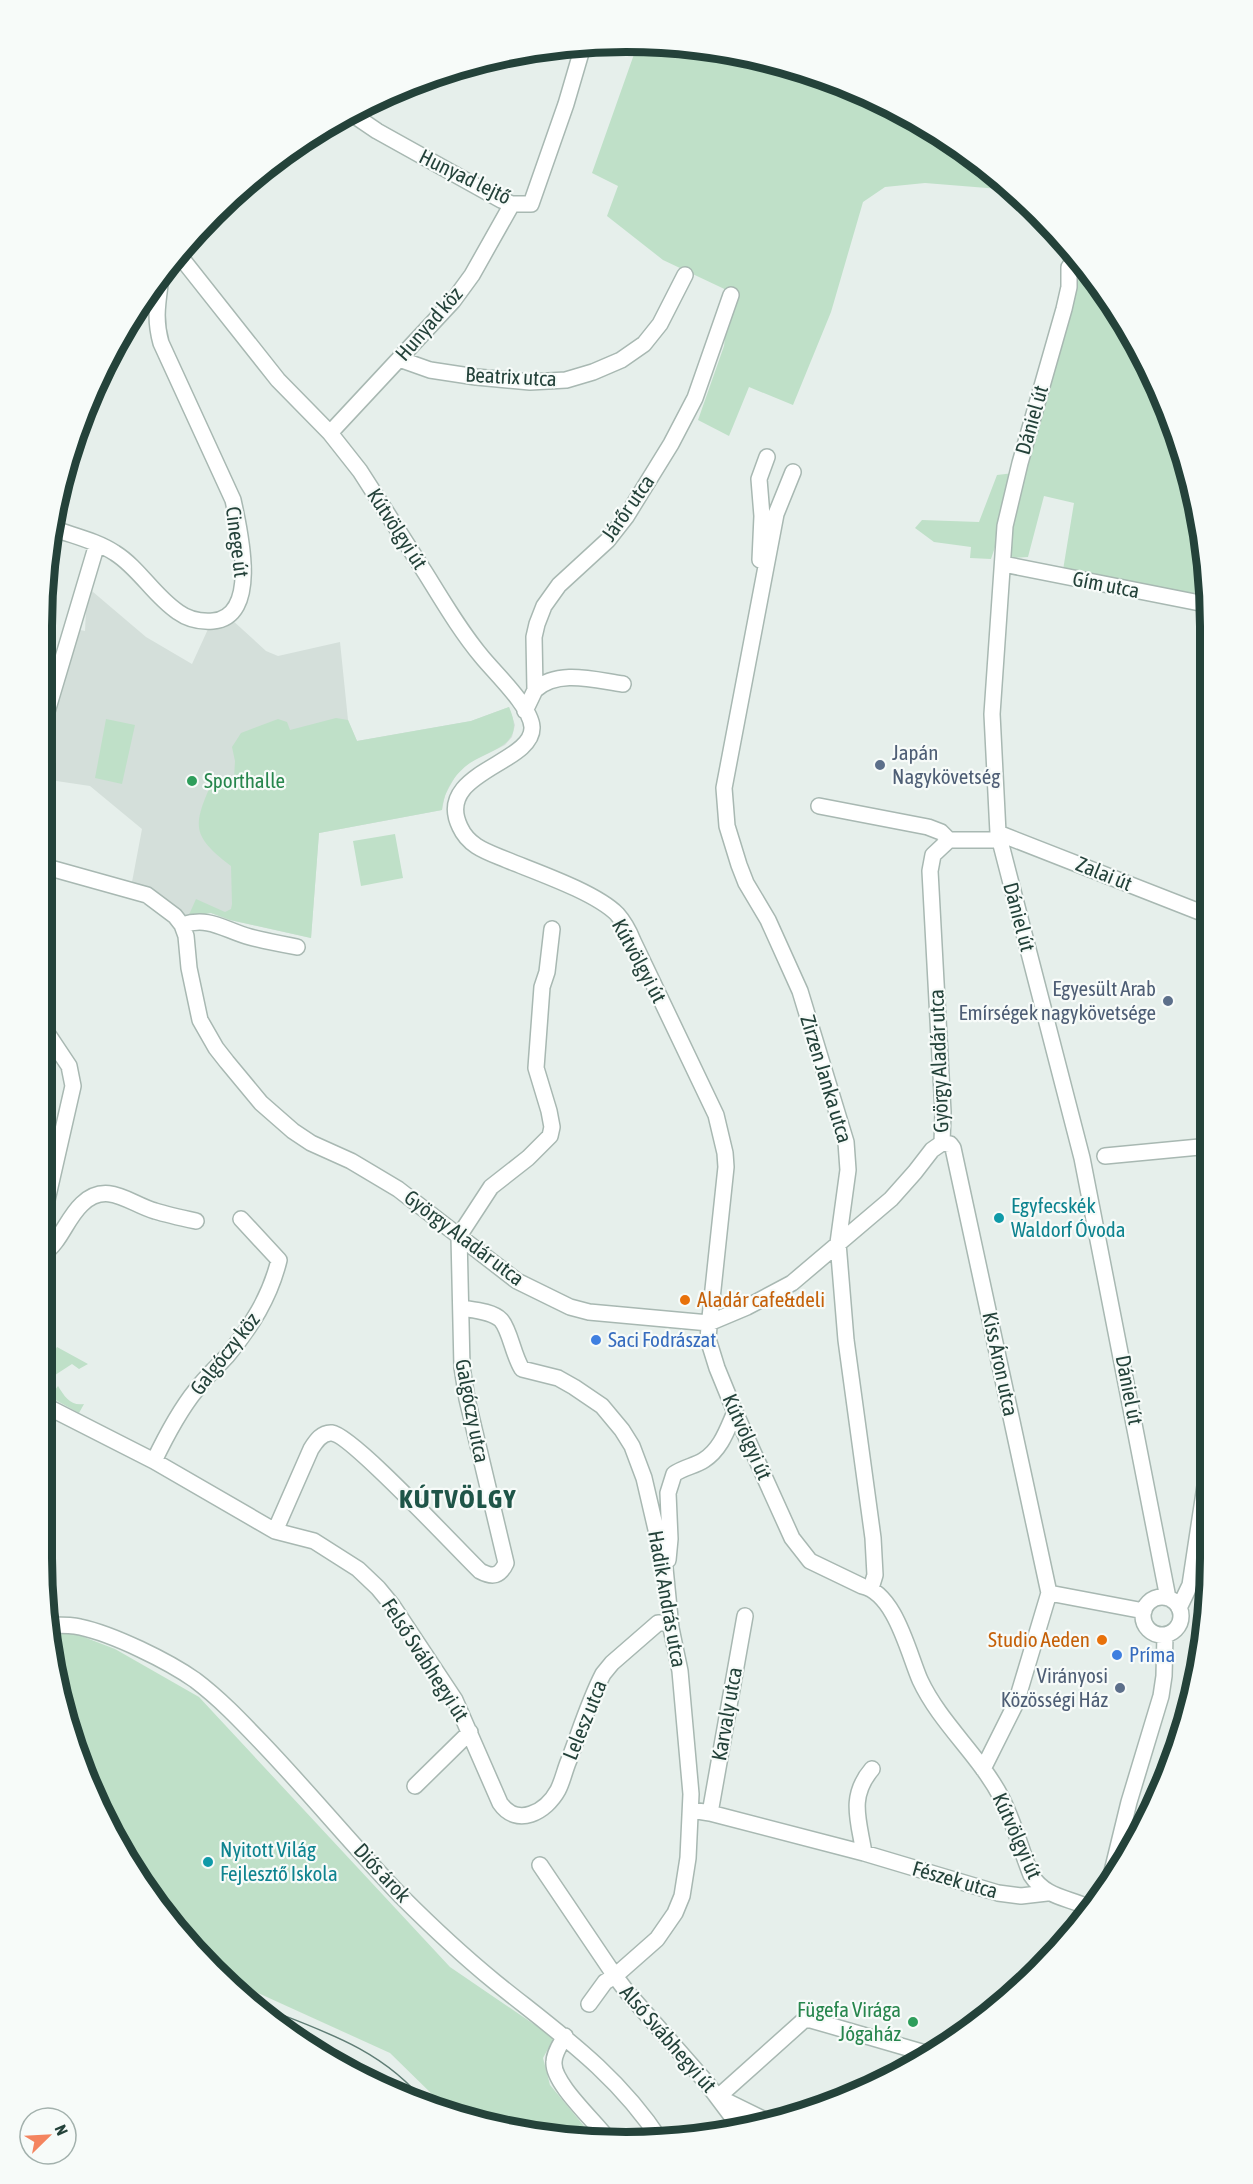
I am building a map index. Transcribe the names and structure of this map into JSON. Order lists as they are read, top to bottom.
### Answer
{
  "streets": {
    "street": [
      "Hunyad lejtő",
      "Hunyad köz",
      "Beatrix utca",
      "Dániel út",
      "Járőr utca",
      "Kútvölgyi út",
      "Cinege út",
      "Gím utca",
      "Zalai út",
      "György Aladár utca",
      "Zirzen Janka utca",
      "Galgóczy köz",
      "Kiss Áron utca",
      "Galgóczy utca",
      "Hadik András utca",
      "Felső Svábhegyi út",
      "Karvaly utca",
      "Lelesz utca",
      "Diós árok",
      "Fészek utca",
      "Alsó Svábhegyi út"
    ]
  },
  "crossings": [
    ["Hunyad lejtő", "Hunyad köz"],
    ["Hunyad köz", "Beatrix utca"],
    ["Hunyad köz", "Kútvölgyi út"],
    ["Dániel út", "Gím utca"],
    ["Dániel út", "Zalai út"],
    ["Járőr utca", "Kútvölgyi út"],
    ["Kútvölgyi út", "György Aladár utca"],
    ["Kútvölgyi út", "Zirzen Janka utca"],
    ["Kútvölgyi út", "Kiss Áron utca"],
    ["Kútvölgyi út", "Fészek utca"],
    ["Zalai út", "György Aladár utca"],
    ["György Aladár utca", "Zirzen Janka utca"],
    ["György Aladár utca", "Kiss Áron utca"],
    ["György Aladár utca", "Galgóczy utca"],
    ["Galgóczy utca", "Hadik András utca"],
    ["Galgóczy utca", "Felső Svábhegyi út"],
    ["Hadik András utca", "Lelesz utca"],
    ["Hadik András utca", "Fészek utca"],
    ["Hadik András utca", "Alsó Svábhegyi út"],
    ["Felső Svábhegyi út", "Lelesz utca"],
    ["Karvaly utca", "Fészek utca"]
  ],
  "districts": ["KÚTVÖLGY"],
  "places": [
    "Japán Nagykövetség",
    "Sporthalle",
    "Egyesült Arab Emírségek nagykövetsége",
    "Egyfecskék Waldorf Óvoda",
    "Aladár cafe&deli",
    "Saci Fodrászat",
    "Studio Aeden",
    "Príma",
    "Virányosi Közösségi Ház",
    "Nyitott Világ Fejlesztő Iskola",
    "Fügefa Virága Jógaház"
  ],
  "north": "top right"
}
